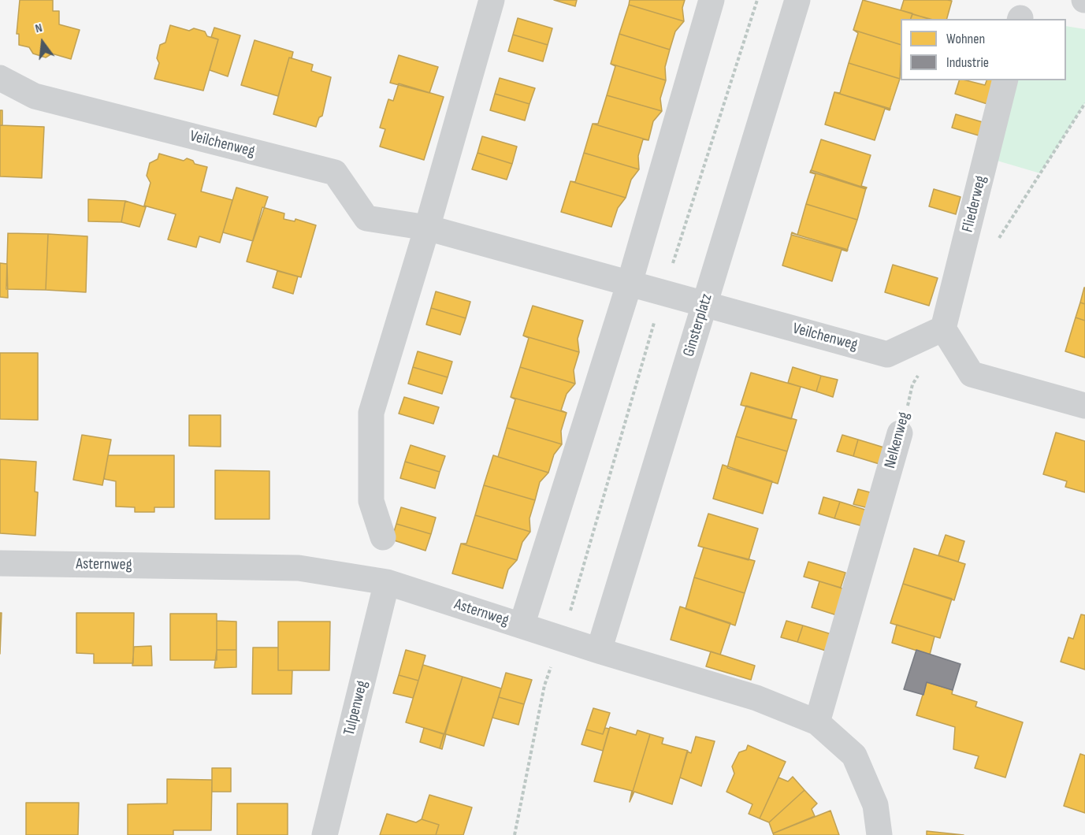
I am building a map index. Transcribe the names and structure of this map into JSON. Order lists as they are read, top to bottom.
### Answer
{
  "streets": {
    "street": [
      "Veilchenweg",
      "Fliederweg",
      "Ginsterplatz",
      "Nelkenweg",
      "Asternweg",
      "Tulpenweg"
    ]
  },
  "crossings": [
    ["Veilchenweg", "Fliederweg"],
    ["Veilchenweg", "Ginsterplatz"],
    ["Veilchenweg", "Nelkenweg"],
    ["Fliederweg", "Nelkenweg"],
    ["Ginsterplatz", "Asternweg"],
    ["Nelkenweg", "Asternweg"],
    ["Asternweg", "Tulpenweg"]
  ],
  "legend": ["Wohnen", "Industrie"],
  "north": "top"
}
